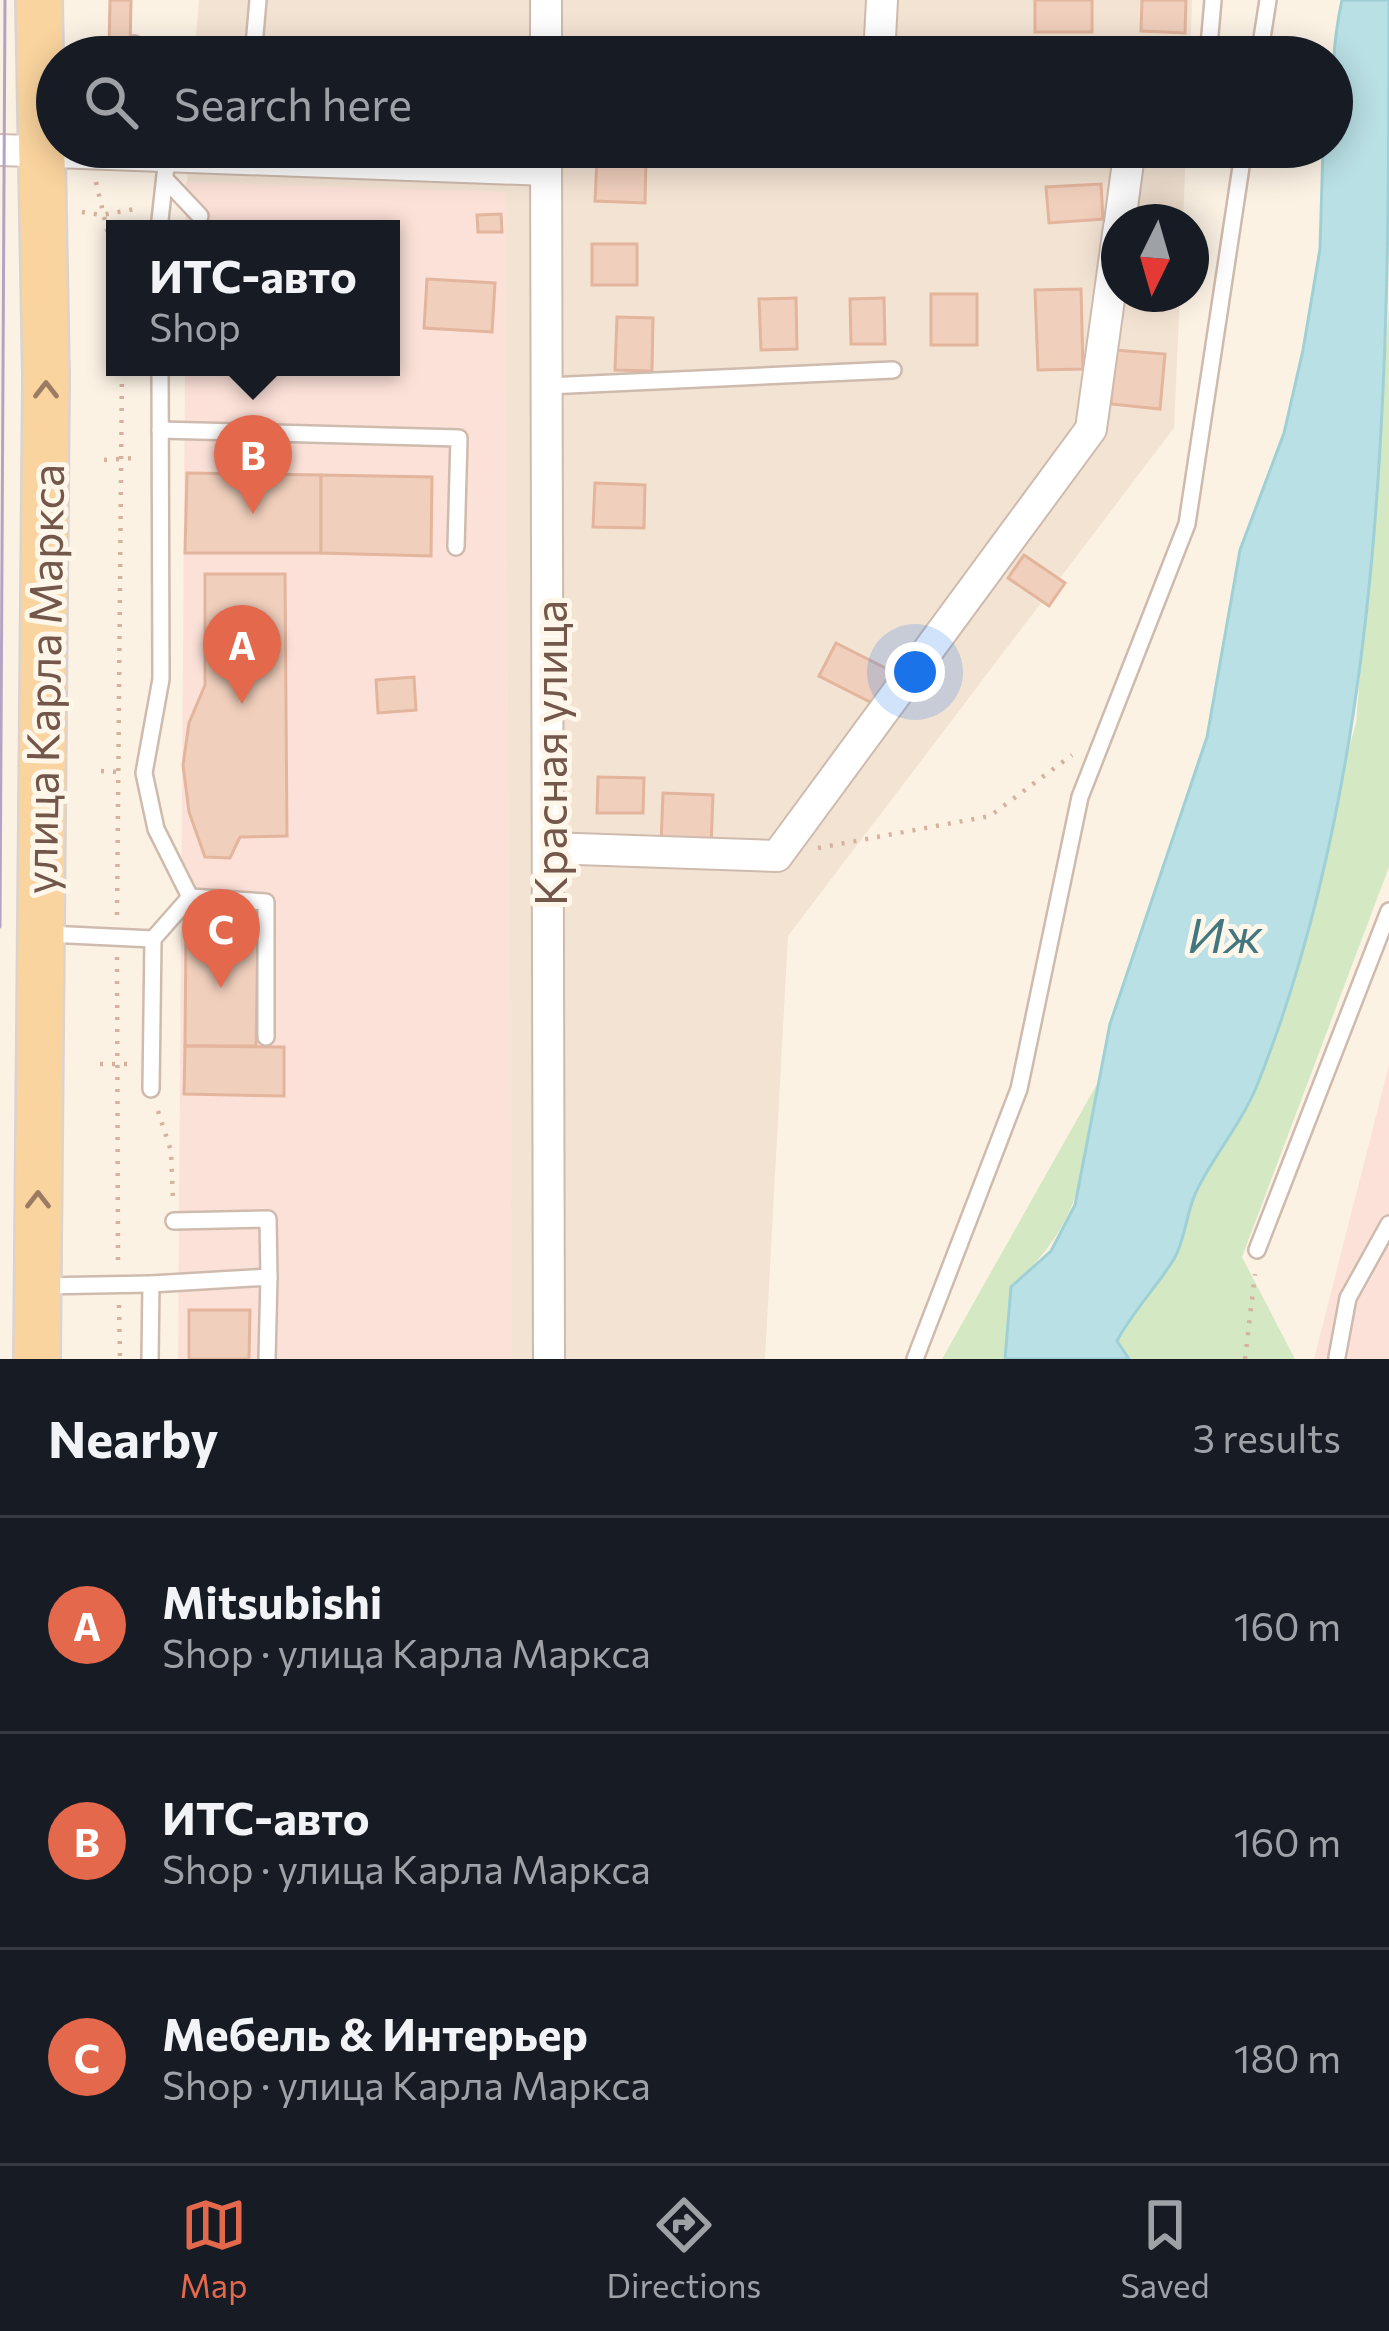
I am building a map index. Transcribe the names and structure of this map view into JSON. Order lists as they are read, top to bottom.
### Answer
{
  "streets": {
    "main road": ["улица Карла Маркса"],
    "street": ["Красная улица"]
  },
  "one_way": ["улица Карла Маркса"],
  "water": ["Иж"],
  "north": "bottom",
  "page": {
    "search": "Search here",
    "popup": ["ИТС-авто", "Shop"],
    "pins": ["B", "A", "C"],
    "heading": ["Nearby", "3 results"],
    "list": [
      {
        "mark": "A",
        "name": "Mitsubishi",
        "note": "Shop · улица Карла Маркса",
        "value": "160 m"
      },
      {
        "mark": "B",
        "name": "ИТС-авто",
        "note": "Shop · улица Карла Маркса",
        "value": "160 m"
      },
      {
        "mark": "C",
        "name": "Мебель & Интерьер",
        "note": "Shop · улица Карла Маркса",
        "value": "180 m"
      }
    ],
    "nav": ["Map", "Directions", "Saved"]
  }
}
